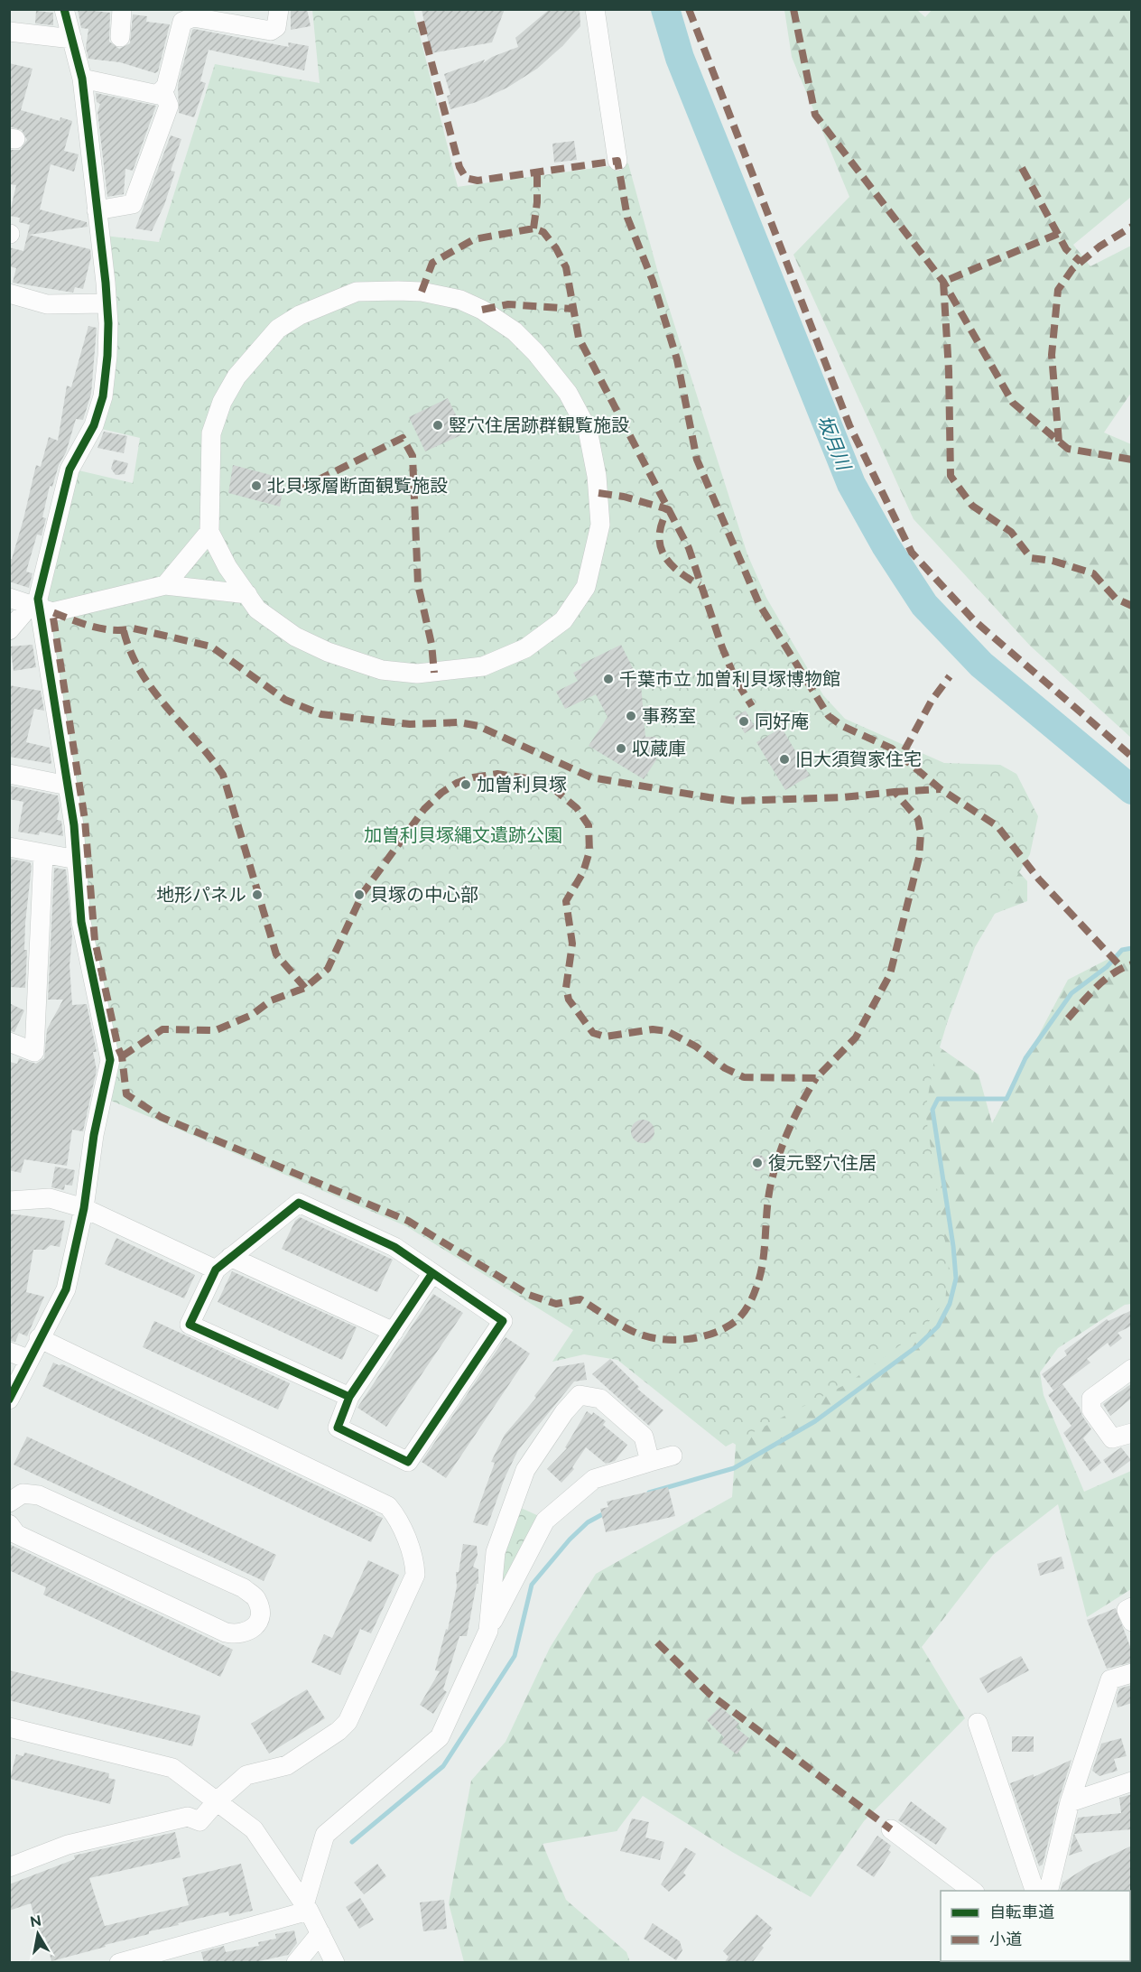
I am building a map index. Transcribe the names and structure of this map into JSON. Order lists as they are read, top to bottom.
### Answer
{
  "water": ["坂月川"],
  "parks": ["加曽利貝塚縄文遺跡公園"],
  "places": [
    "竪穴住居跡群観覧施設",
    "北貝塚層断面観覧施設",
    "千葉市立 加曽利貝塚博物館",
    "事務室",
    "同好庵",
    "収蔵庫",
    "旧大須賀家住宅",
    "加曽利貝塚",
    "地形パネル",
    "貝塚の中心部",
    "復元竪穴住居"
  ],
  "legend": ["自転車道", "小道"],
  "north": "top"
}
